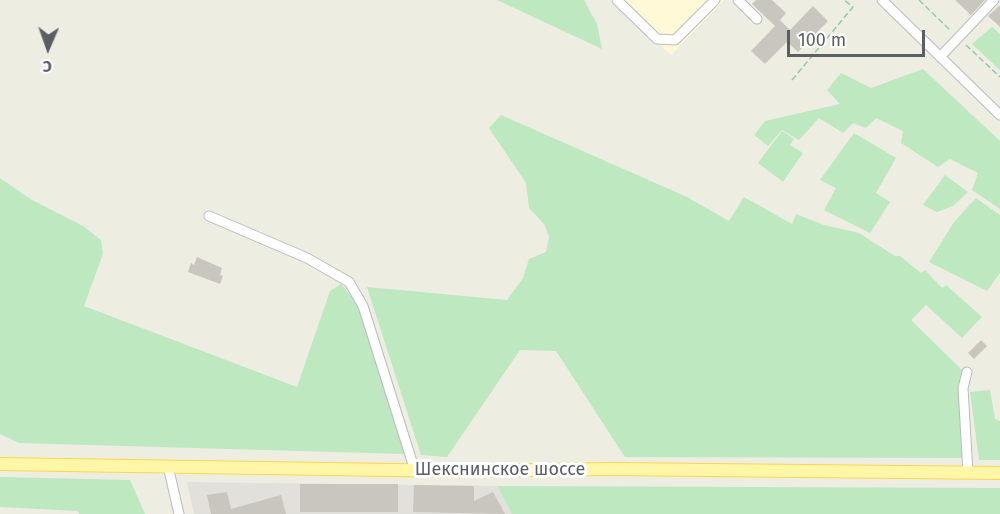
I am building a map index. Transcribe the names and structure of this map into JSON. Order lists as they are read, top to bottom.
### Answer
{
  "streets": {
    "main road": ["Шекснинское шоссе"]
  },
  "scale_bar": "100 m",
  "north": "bottom"
}
